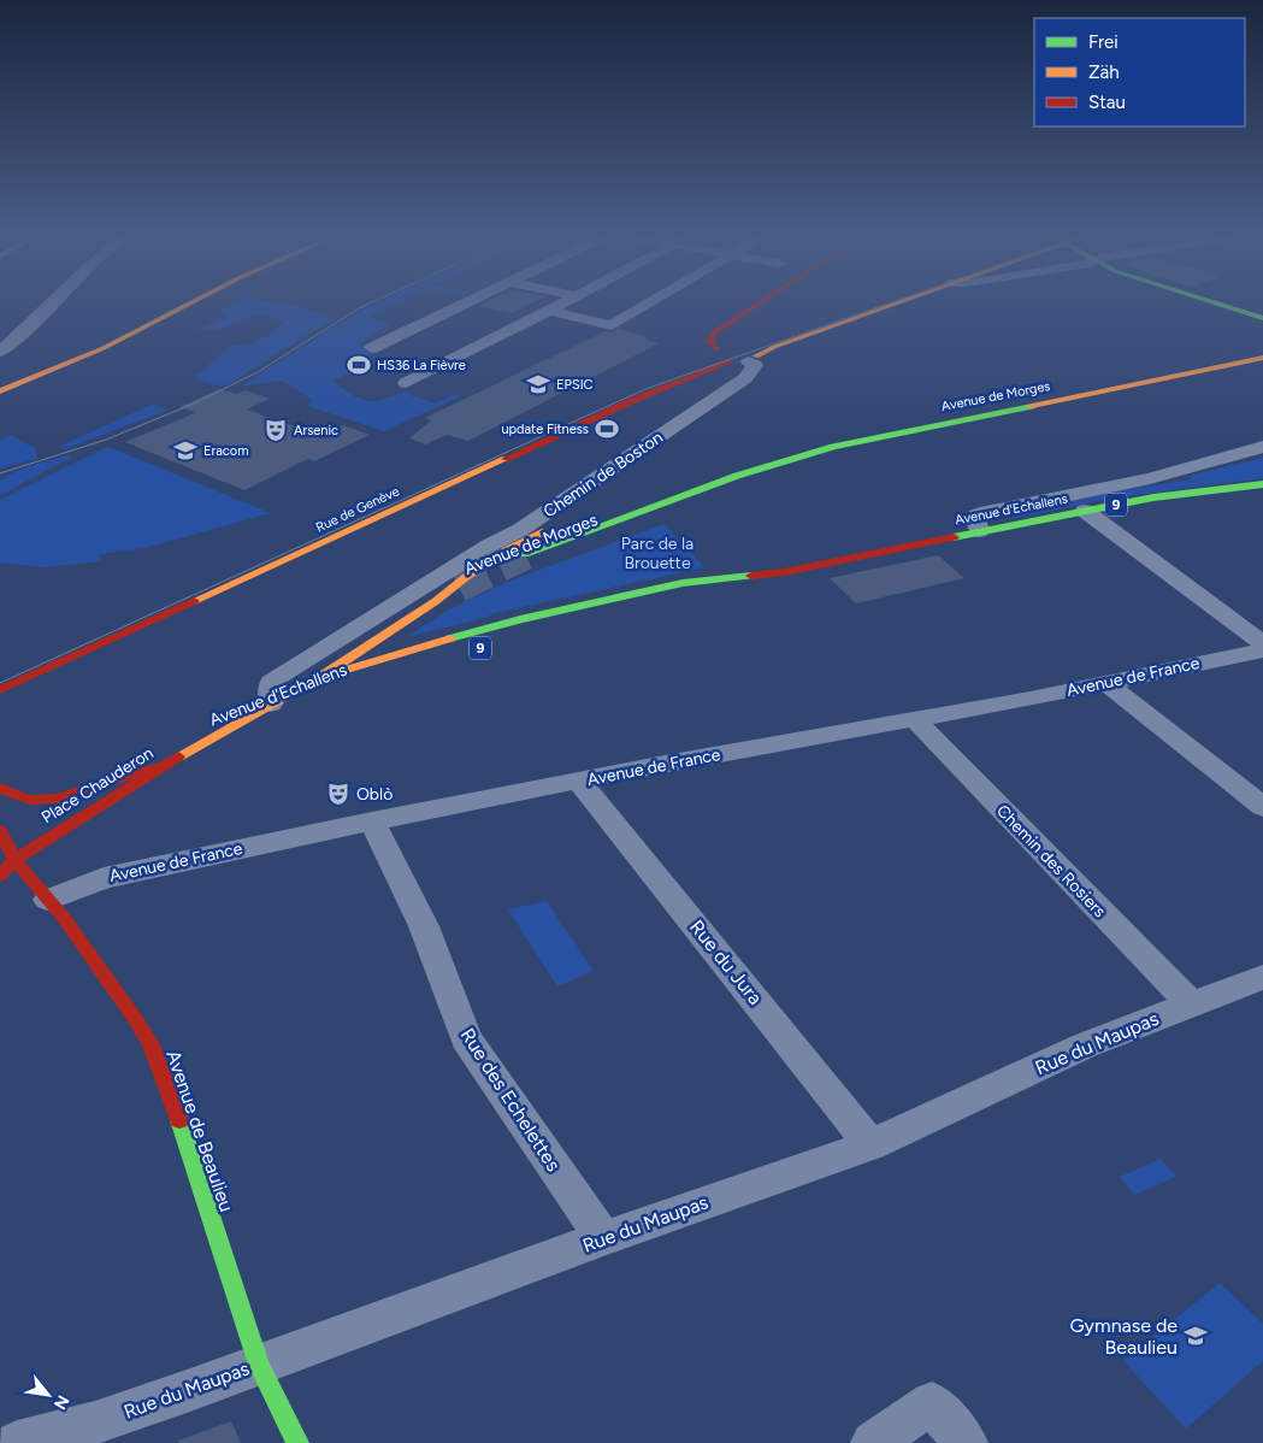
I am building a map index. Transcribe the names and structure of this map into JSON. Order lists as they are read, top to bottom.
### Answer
{
  "streets": {
    "main road": [
      "Avenue de Morges",
      "9",
      "Rue de Genève",
      "Avenue d'Echallens",
      "Place Chauderon",
      "Avenue de Beaulieu"
    ],
    "street": [
      "Chemin de Boston",
      "Avenue de France",
      "Chemin des Rosiers",
      "Rue du Jura",
      "Rue du Maupas",
      "Rue des Echelettes"
    ]
  },
  "crossings": [
    ["Avenue de Morges", "Avenue d'Echallens"],
    ["Chemin de Boston", "Avenue d'Echallens"],
    ["Avenue d'Echallens", "Place Chauderon"],
    ["Avenue de France", "Chemin des Rosiers"],
    ["Avenue de France", "Rue du Jura"],
    ["Avenue de France", "Rue des Echelettes"],
    ["Avenue de France", "Avenue de Beaulieu"],
    ["Place Chauderon", "Avenue de Beaulieu"],
    ["Chemin des Rosiers", "Rue du Maupas"],
    ["Rue du Jura", "Rue du Maupas"],
    ["Rue du Maupas", "Rue des Echelettes"],
    ["Rue du Maupas", "Avenue de Beaulieu"]
  ],
  "parks": ["Parc de la Brouette"],
  "places": {
    "sports": ["HS36 La Fièvre", "update Fitness"],
    "school or university": ["EPSIC", "Eracom", "Gymnase de Beaulieu"],
    "theatre": ["Arsenic", "Oblò"]
  },
  "legend": ["Frei", "Zäh", "Stau"],
  "north": "bottom right"
}
